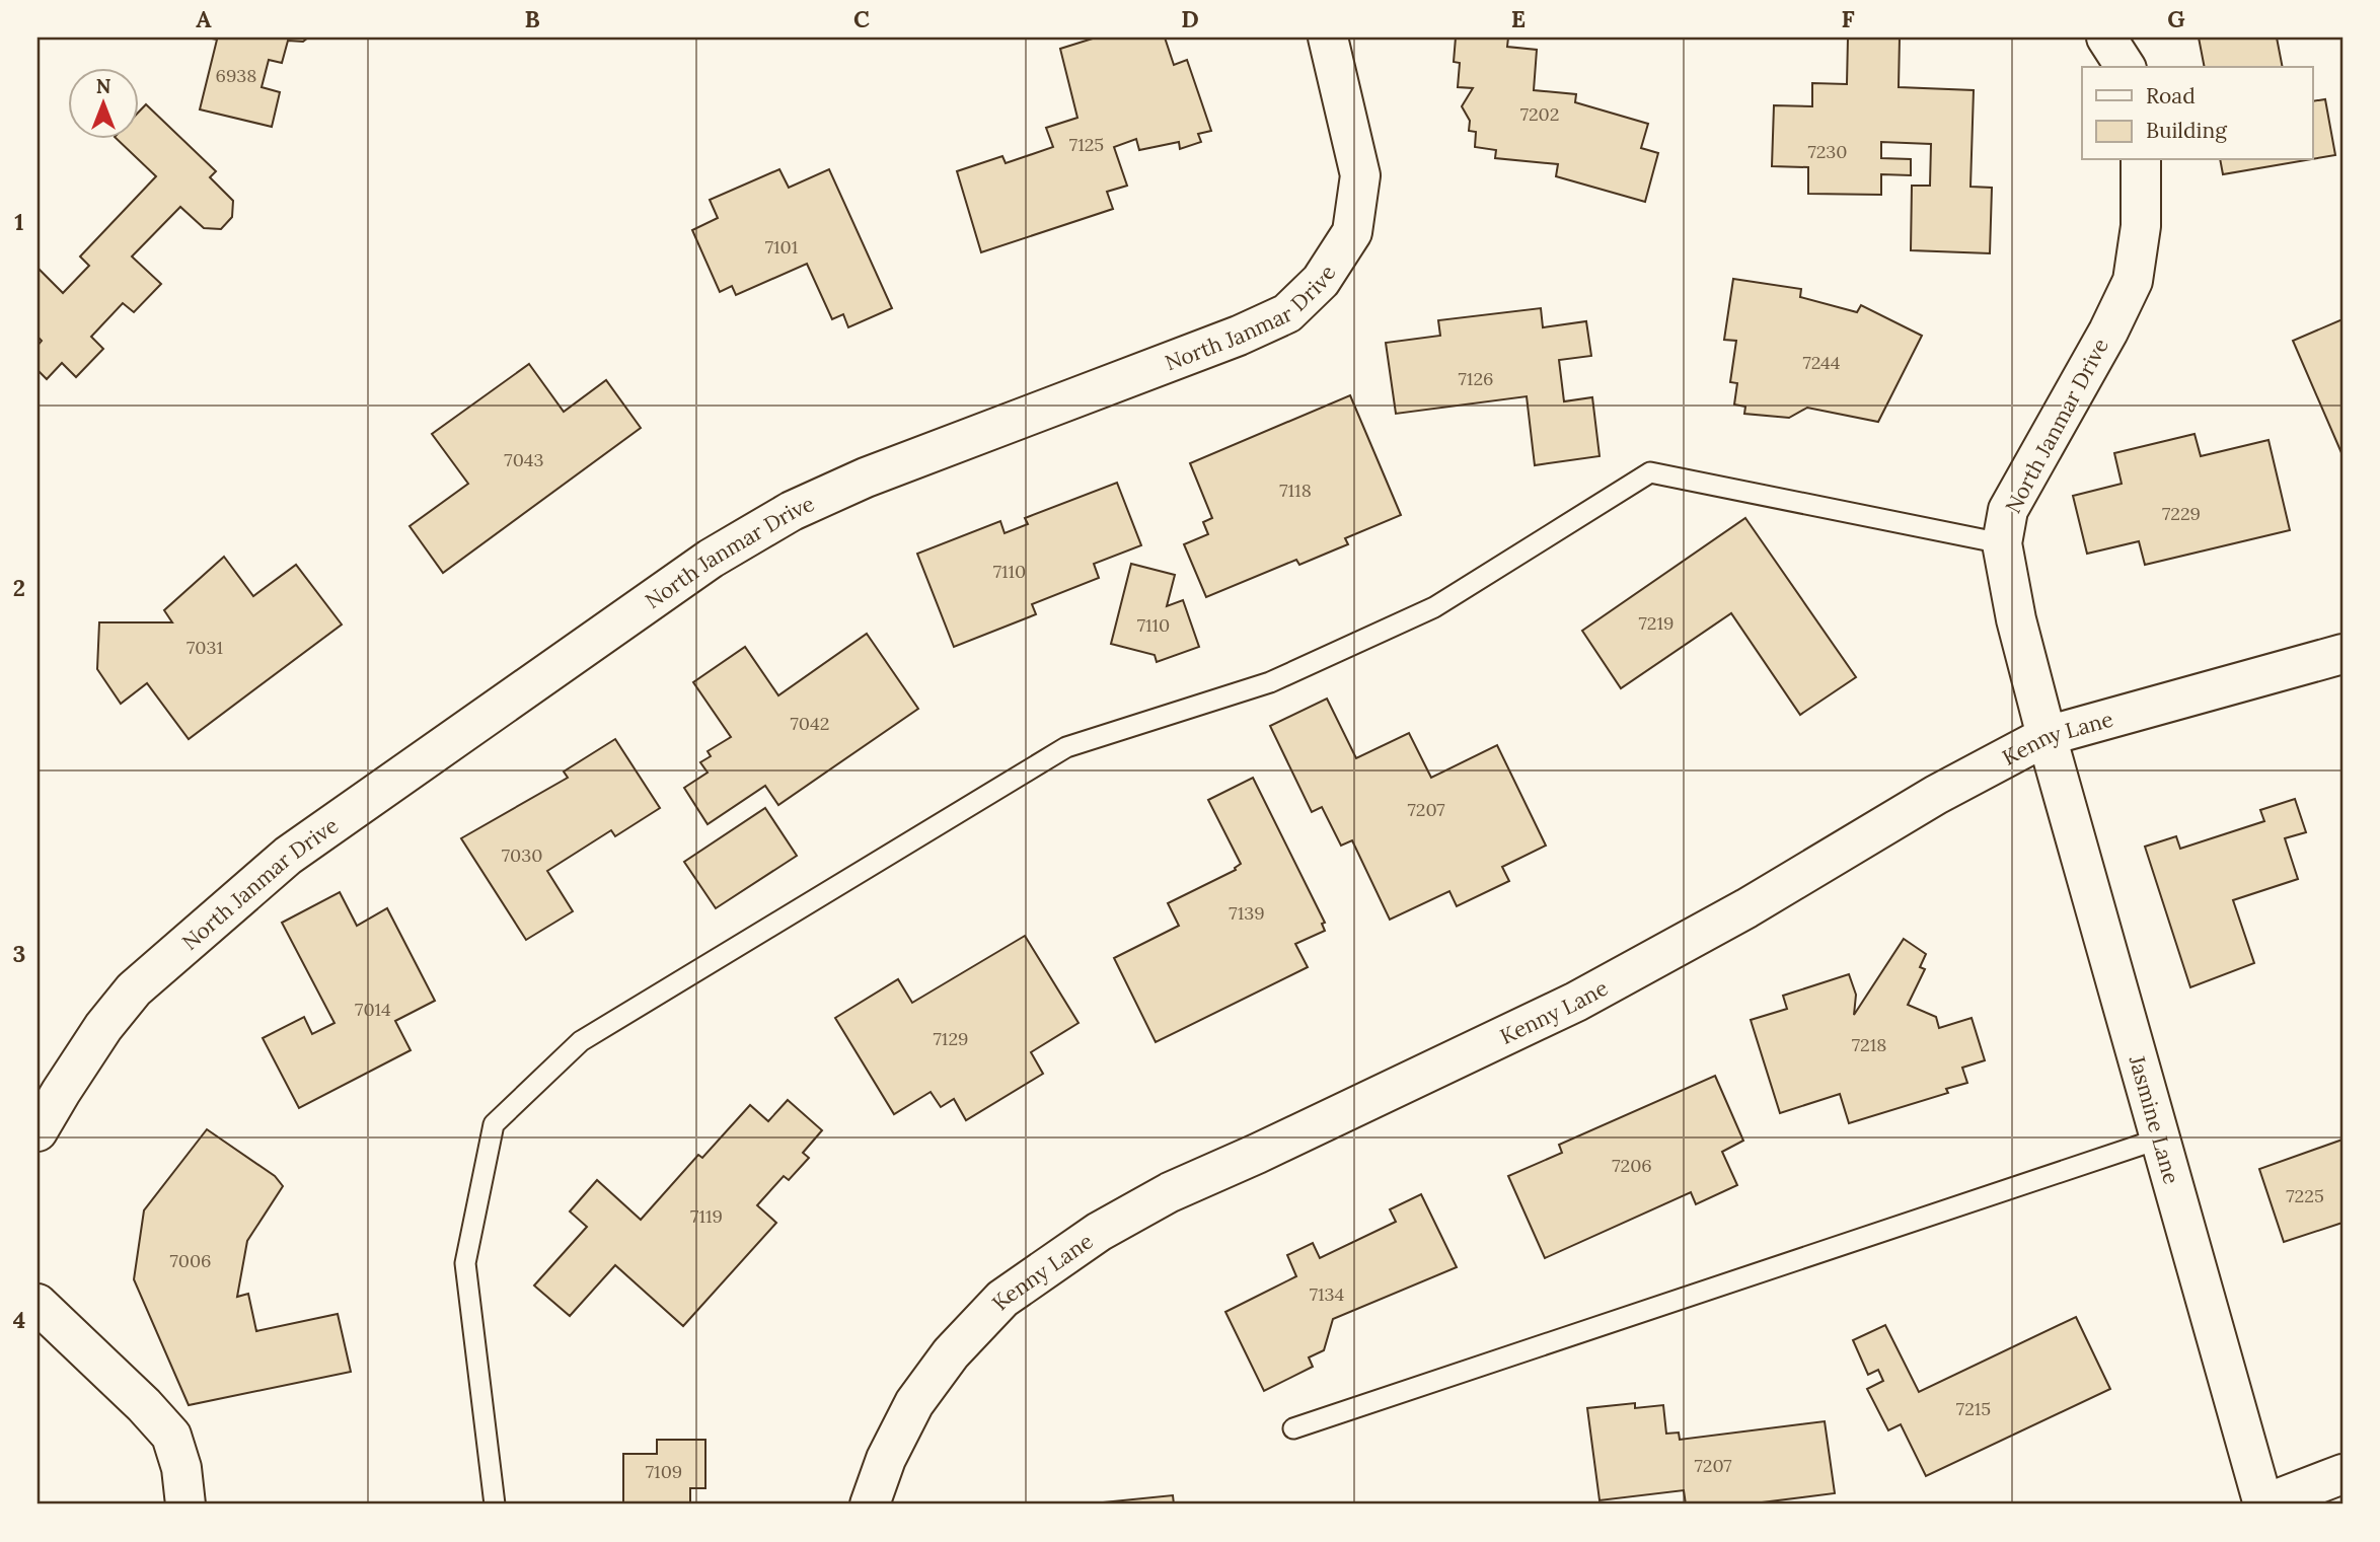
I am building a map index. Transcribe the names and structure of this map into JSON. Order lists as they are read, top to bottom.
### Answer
{
  "streets": {
    "street": ["North Janmar Drive", "Kenny Lane", "Jasmine Lane"]
  },
  "crossings": [
    ["North Janmar Drive", "Kenny Lane"],
    ["North Janmar Drive", "Jasmine Lane"],
    ["Kenny Lane", "Jasmine Lane"]
  ],
  "house_numbers": [
    "6938",
    "7202",
    "7125",
    "7230",
    "7101",
    "7244",
    "7126",
    "7043",
    "7118",
    "7229",
    "7110",
    "7219",
    "7110",
    "7031",
    "7042",
    "7207",
    "7030",
    "7139",
    "7014",
    "7129",
    "7218",
    "7206",
    "7225",
    "7119",
    "7006",
    "7134",
    "7215",
    "7207",
    "7109"
  ],
  "legend": ["Road", "Building"],
  "north": "top",
  "grid": {
    "columns": [
      "A",
      "B",
      "C",
      "D",
      "E",
      "F",
      "G"
    ],
    "rows": [
      "1",
      "2",
      "3",
      "4"
    ]
  }
}
